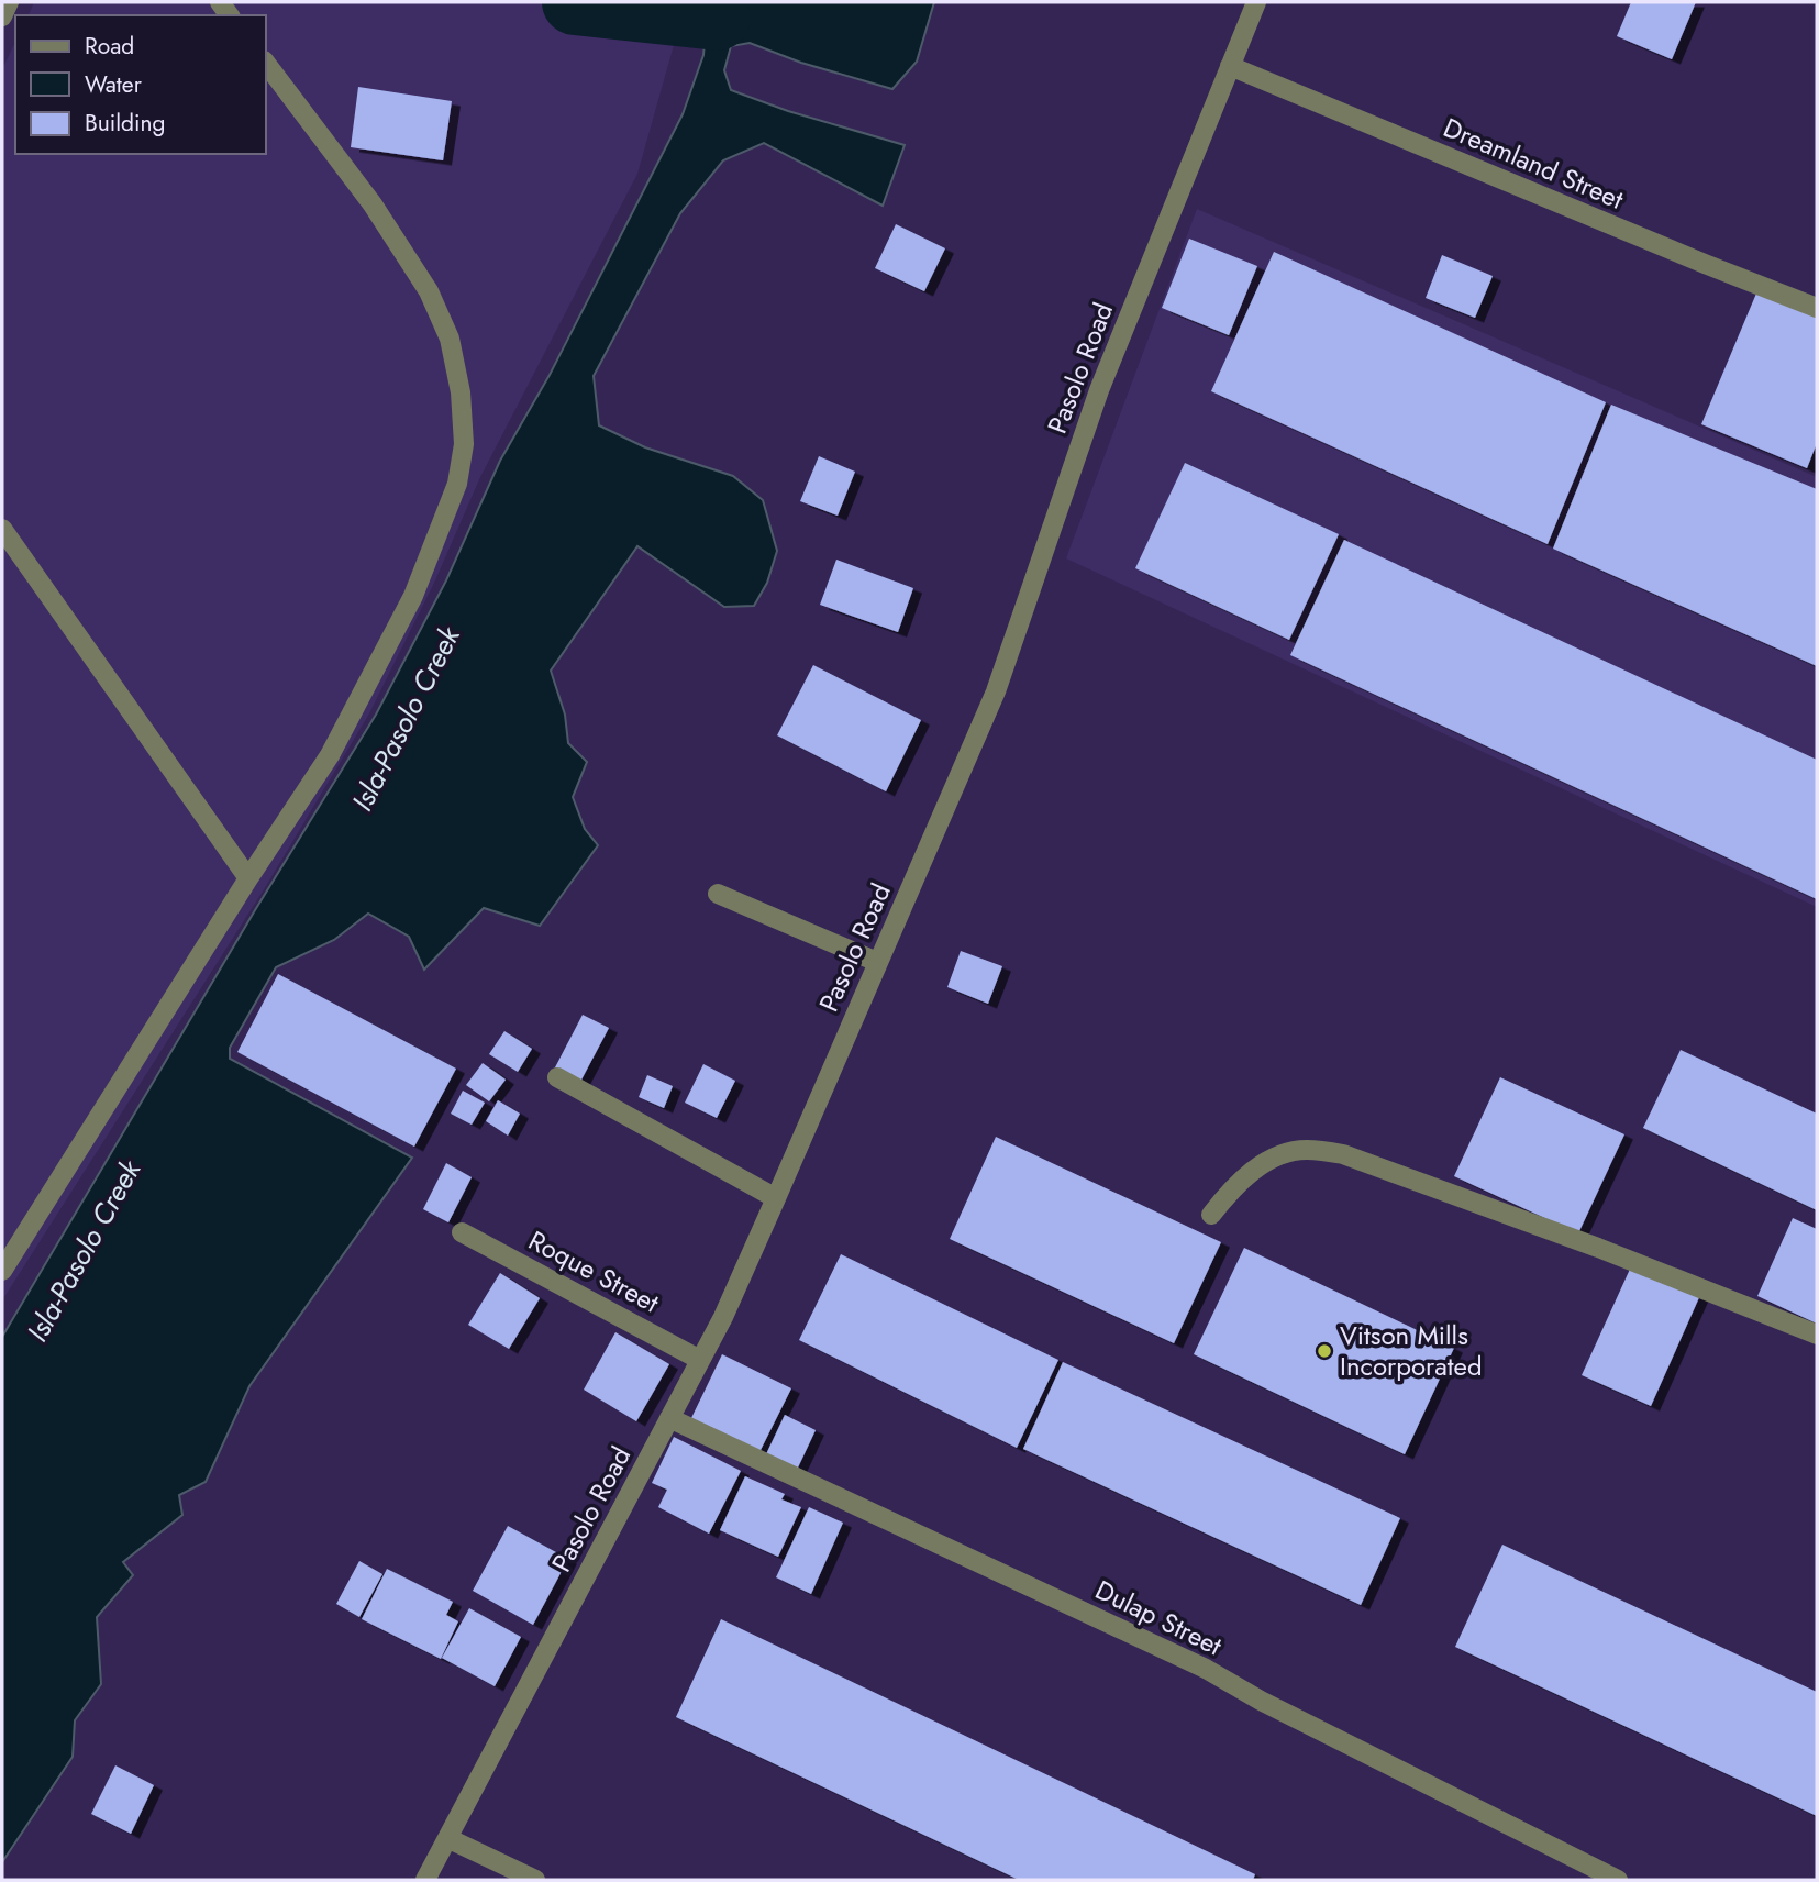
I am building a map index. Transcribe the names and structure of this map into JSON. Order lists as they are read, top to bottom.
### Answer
{
  "streets": {
    "street": [
      "Dreamland Street",
      "Pasolo Road",
      "Roque Street",
      "Dulap Street"
    ]
  },
  "crossings": [
    ["Dreamland Street", "Pasolo Road"],
    ["Pasolo Road", "Roque Street"],
    ["Pasolo Road", "Dulap Street"]
  ],
  "water": ["Isla-Pasolo Creek"],
  "places": ["Vitson Mills Incorporated"],
  "legend": ["Road", "Water", "Building"]
}
